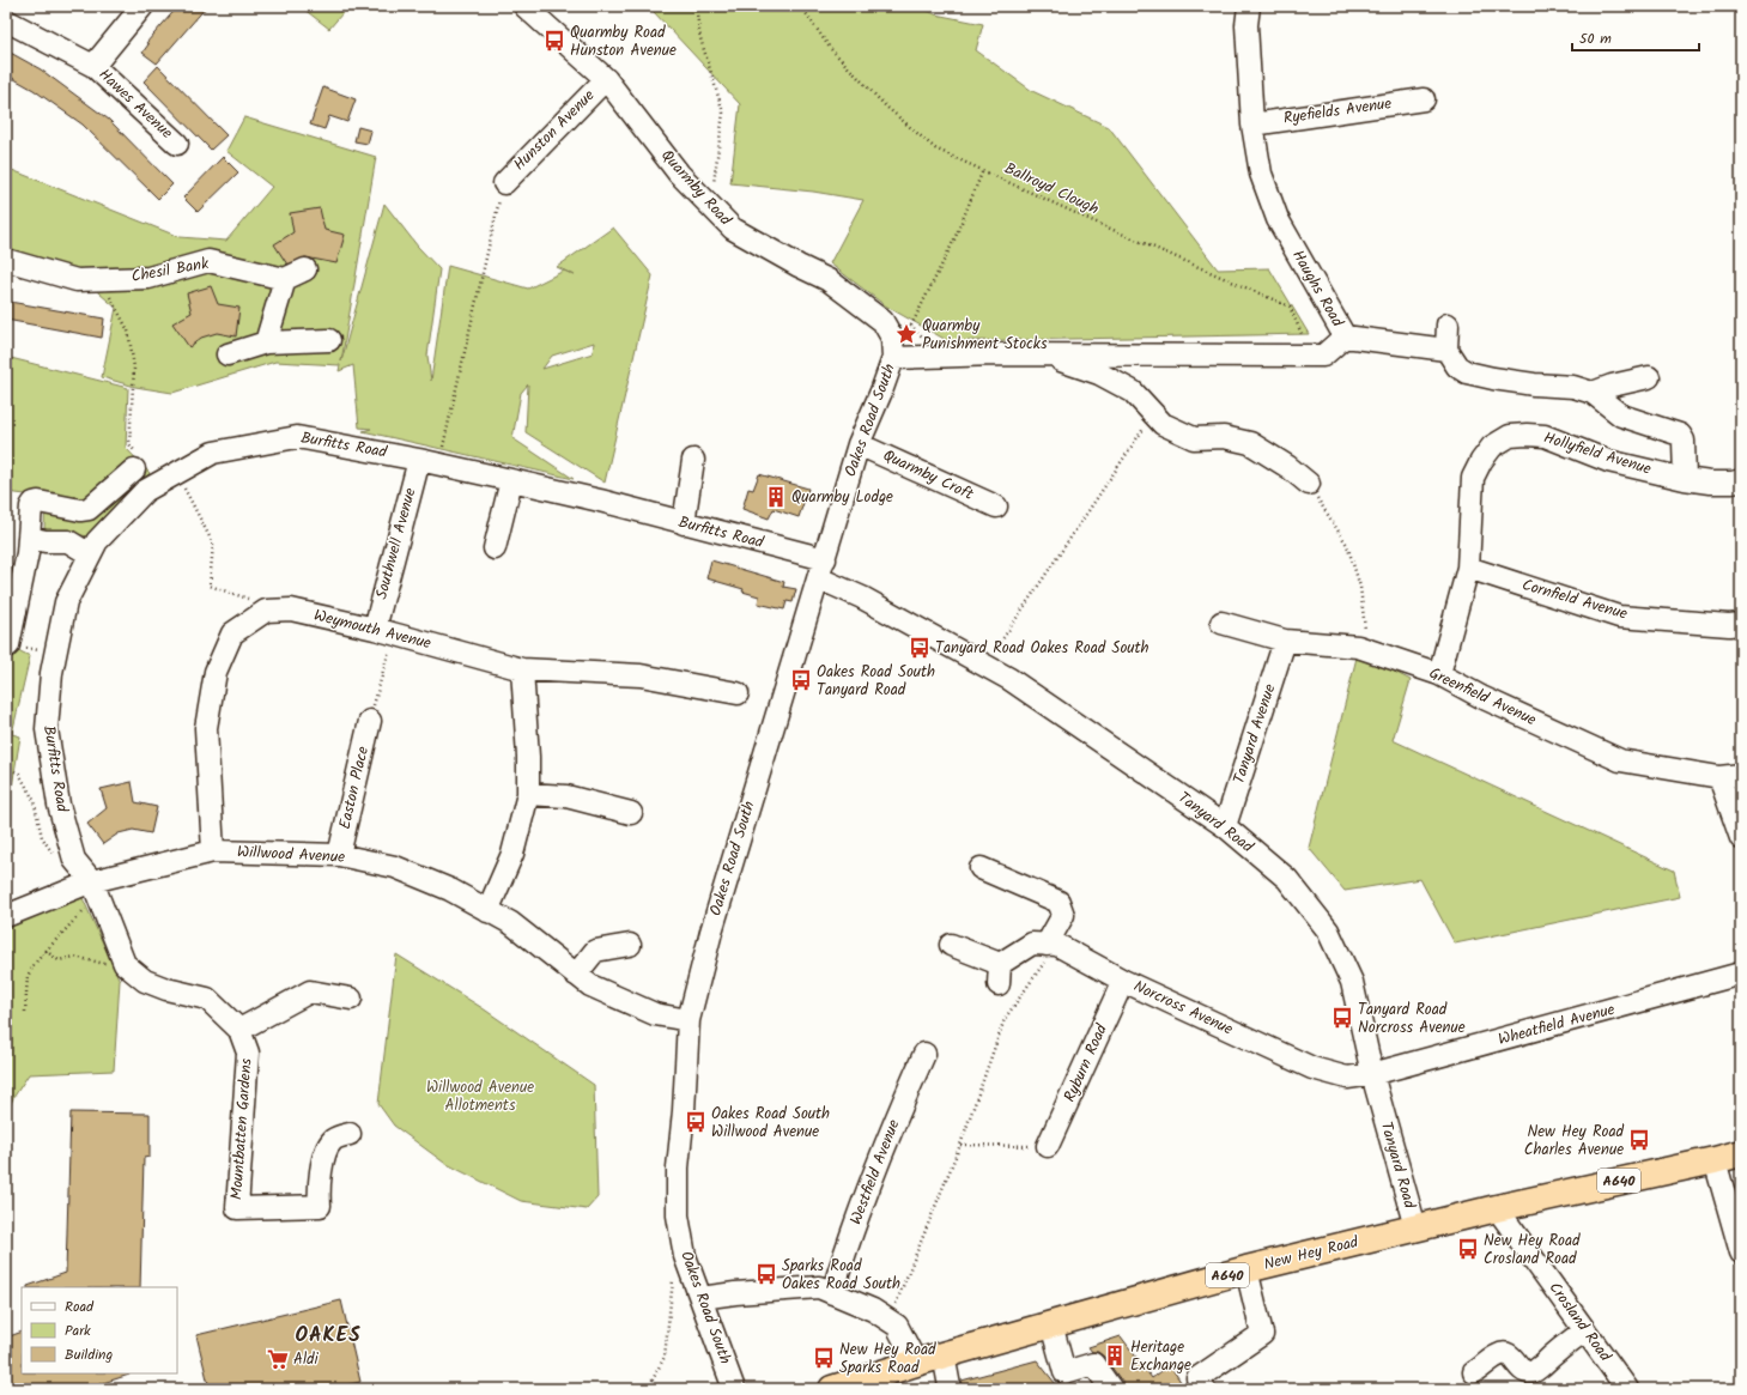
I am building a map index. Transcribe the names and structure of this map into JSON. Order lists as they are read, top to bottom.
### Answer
{
  "streets": {
    "highway": ["A640", "New Hey Road"],
    "street": [
      "Hawes Avenue",
      "Ryefields Avenue",
      "Hunston Avenue",
      "Quarmby Road",
      "Chesil Bank",
      "Haughs Road",
      "Oakes Road South",
      "Burfitts Road",
      "Hollyfield Avenue",
      "Quarmby Croft",
      "Southwell Avenue",
      "Cornfield Avenue",
      "Weymouth Avenue",
      "Greenfield Avenue",
      "Tanyard Avenue",
      "Easton Place",
      "Tanyard Road",
      "Willwood Avenue",
      "Norcross Avenue",
      "Wheatfield Avenue",
      "Ryburn Road",
      "Mountbatten Gardens",
      "Westfield Avenue",
      "Crosland Road"
    ],
    "path": ["Ballroyd Clough"]
  },
  "crossings": [
    ["Ryefields Avenue", "Haughs Road"],
    ["Hunston Avenue", "Quarmby Road"],
    ["Quarmby Road", "Haughs Road"],
    ["Quarmby Road", "Oakes Road South"],
    ["Ballroyd Clough", "Haughs Road"],
    ["Haughs Road", "Oakes Road South"],
    ["Oakes Road South", "Burfitts Road"],
    ["Oakes Road South", "Quarmby Croft"],
    ["Oakes Road South", "Tanyard Road"],
    ["Oakes Road South", "Willwood Avenue"],
    ["Burfitts Road", "Southwell Avenue"],
    ["Burfitts Road", "Tanyard Road"],
    ["Burfitts Road", "Willwood Avenue"],
    ["Burfitts Road", "Mountbatten Gardens"],
    ["Hollyfield Avenue", "Cornfield Avenue"],
    ["Hollyfield Avenue", "Greenfield Avenue"],
    ["Southwell Avenue", "Weymouth Avenue"],
    ["Weymouth Avenue", "Willwood Avenue"],
    ["Greenfield Avenue", "Tanyard Avenue"],
    ["Tanyard Avenue", "Tanyard Road"],
    ["Easton Place", "Willwood Avenue"],
    ["Tanyard Road", "Norcross Avenue"],
    ["Tanyard Road", "Wheatfield Avenue"],
    ["Tanyard Road", "New Hey Road"],
    ["Willwood Avenue", "Mountbatten Gardens"],
    ["Norcross Avenue", "Wheatfield Avenue"],
    ["Norcross Avenue", "Ryburn Road"],
    ["New Hey Road", "Crosland Road"]
  ],
  "districts": ["OAKES"],
  "parks": ["Willwood Avenue Allotments"],
  "places": {
    "bus stop": [
      "Quarmby Road Hunston Avenue",
      "Tanyard Road Oakes Road South",
      "Oakes Road South Tanyard Road",
      "Tanyard Road Norcross Avenue",
      "Oakes Road South Willwood Avenue",
      "New Hey Road Charles Avenue",
      "New Hey Road Crosland Road",
      "Sparks Road Oakes Road South",
      "New Hey Road Sparks Road"
    ],
    "place": ["Quarmby Punishment Stocks"],
    "building": ["Quarmby Lodge", "Heritage Exchange"],
    "supermarket": ["Aldi"]
  },
  "legend": ["Road", "Park", "Building"],
  "scale_bar": "50 m"
}
